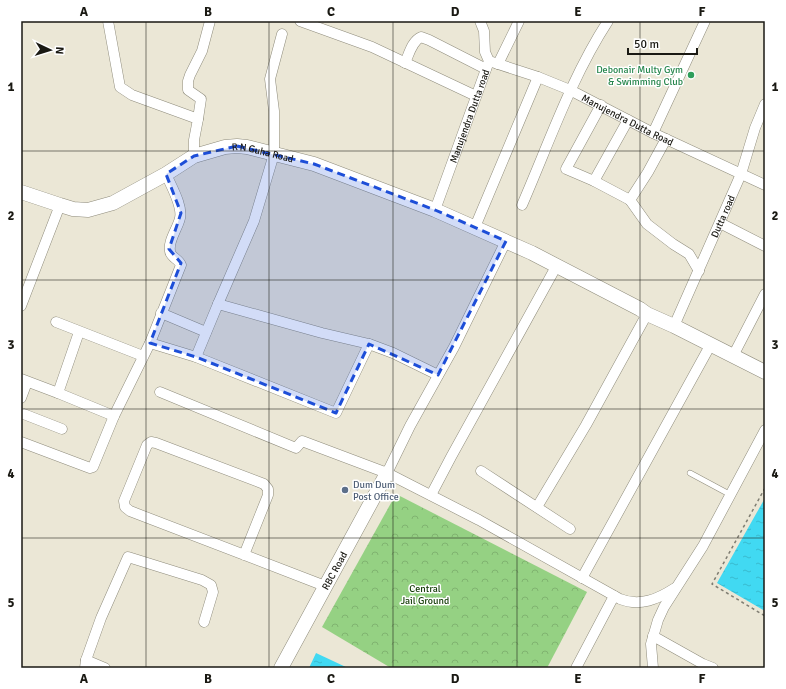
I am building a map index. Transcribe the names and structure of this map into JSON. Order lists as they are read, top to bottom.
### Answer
{
  "streets": {
    "street": [
      "Manujendra Dutta road",
      "Manujendra Dutta Road",
      "R N Guha Road",
      "Dutta road",
      "RBC Road"
    ]
  },
  "crossings": [
    ["Manujendra Dutta road", "Manujendra Dutta Road"],
    ["Manujendra Dutta road", "R N Guha Road"],
    ["Manujendra Dutta Road", "Dutta road"],
    ["R N Guha Road", "Dutta road"]
  ],
  "parks": ["Central Jail Ground"],
  "places": ["Debonair Multy Gym & Swimming Club", "Dum Dum Post Office"],
  "scale_bar": "50 m",
  "north": "right",
  "grid": {
    "columns": [
      "A",
      "B",
      "C",
      "D",
      "E",
      "F"
    ],
    "rows": [
      "1",
      "2",
      "3",
      "4",
      "5"
    ]
  }
}
